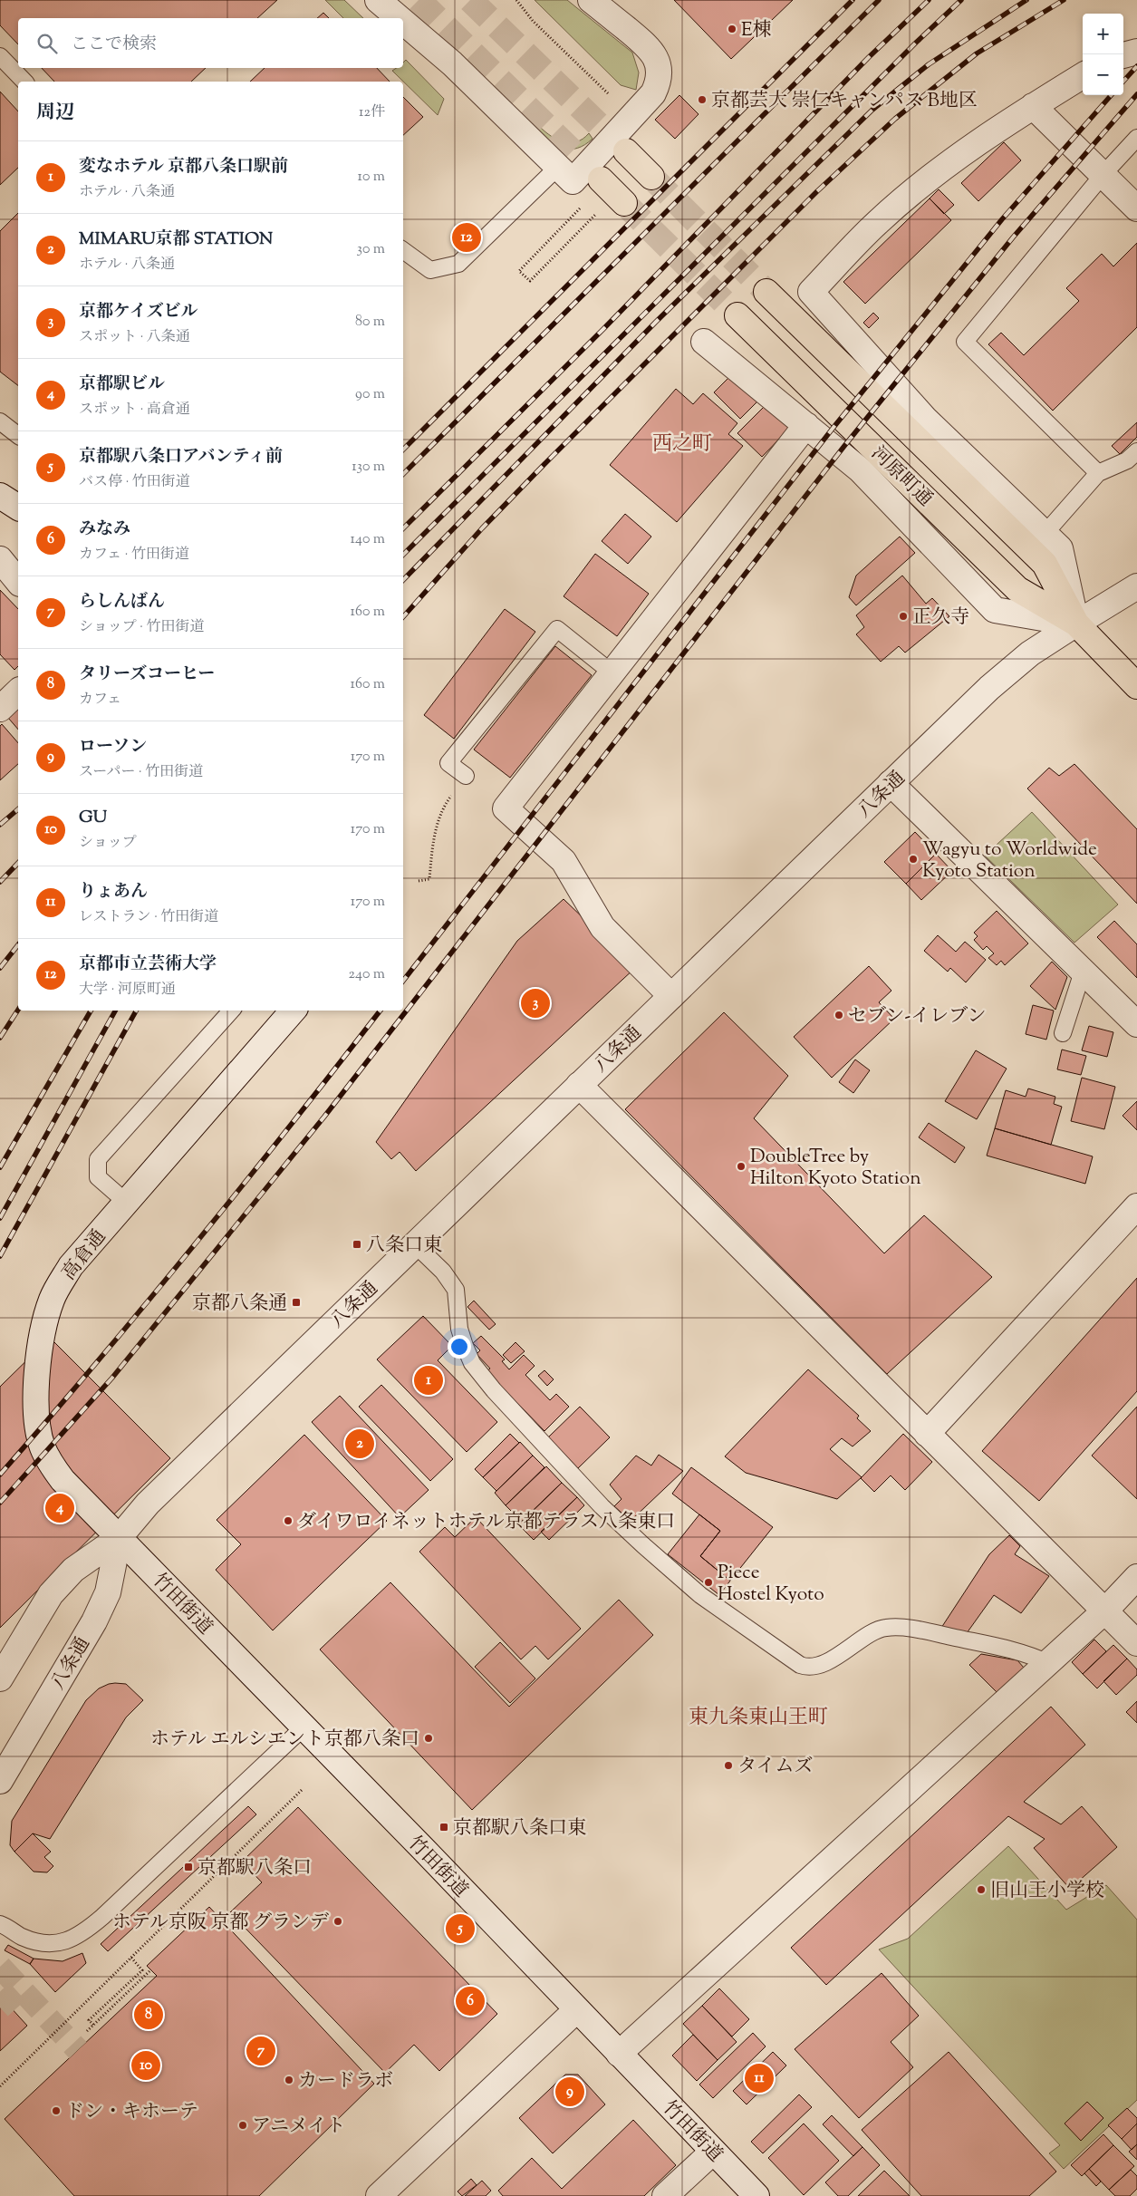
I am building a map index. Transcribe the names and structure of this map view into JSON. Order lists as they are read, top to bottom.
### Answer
{
  "streets": {
    "highway": ["河原町通"],
    "street": ["八条通", "高倉通", "竹田街道"]
  },
  "crossings": [
    ["河原町通", "八条通"],
    ["八条通", "高倉通"],
    ["八条通", "竹田街道"],
    ["高倉通", "竹田街道"]
  ],
  "districts": ["西之町", "東九条東山王町"],
  "places": {
    "other": [
      "E棟",
      "京都芸大 崇仁キャンパス B地区",
      "正久寺",
      "Wagyu to Worldwide Kyoto Station",
      "セブン-イレブン",
      "DoubleTree by Hilton Kyoto Station",
      "ダイワロイネットホテル京都テラス八条東口",
      "Piece Hostel Kyoto",
      "ホテル エルシエント京都八条口",
      "タイムズ",
      "旧山王小学校",
      "ホテル京阪 京都 グランデ",
      "カードラボ",
      "ドン・キホーテ",
      "アニメイト"
    ],
    "transit": [
      "八条口東",
      "京都八条通",
      "京都駅八条口東",
      "京都駅八条口"
    ]
  },
  "page": {
    "map_buttons": ["+", "−"],
    "search": "ここで検索",
    "heading": ["周辺", "12件"],
    "list": [
      {
        "mark": "1",
        "name": "変なホテル 京都八条口駅前",
        "note": "ホテル · 八条通",
        "value": "10 m"
      },
      {
        "mark": "2",
        "name": "MIMARU京都 STATION",
        "note": "ホテル · 八条通",
        "value": "30 m"
      },
      {
        "mark": "3",
        "name": "京都ケイズビル",
        "note": "スポット · 八条通",
        "value": "80 m"
      },
      {
        "mark": "4",
        "name": "京都駅ビル",
        "note": "スポット · 高倉通",
        "value": "90 m"
      },
      {
        "mark": "5",
        "name": "京都駅八条口アバンティ前",
        "note": "バス停 · 竹田街道",
        "value": "130 m"
      },
      {
        "mark": "6",
        "name": "みなみ",
        "note": "カフェ · 竹田街道",
        "value": "140 m"
      },
      {
        "mark": "7",
        "name": "らしんばん",
        "note": "ショップ · 竹田街道",
        "value": "160 m"
      },
      {
        "mark": "8",
        "name": "タリーズコーヒー",
        "note": "カフェ",
        "value": "160 m"
      },
      {
        "mark": "9",
        "name": "ローソン",
        "note": "スーパー · 竹田街道",
        "value": "170 m"
      },
      {
        "mark": "10",
        "name": "GU",
        "note": "ショップ",
        "value": "170 m"
      },
      {
        "mark": "11",
        "name": "りょあん",
        "note": "レストラン · 竹田街道",
        "value": "170 m"
      },
      {
        "mark": "12",
        "name": "京都市立芸術大学",
        "note": "大学 · 河原町通",
        "value": "240 m"
      }
    ],
    "pins": [
      "12",
      "3",
      "1",
      "2",
      "4",
      "5",
      "6",
      "8",
      "7",
      "10",
      "11",
      "9"
    ]
  }
}
